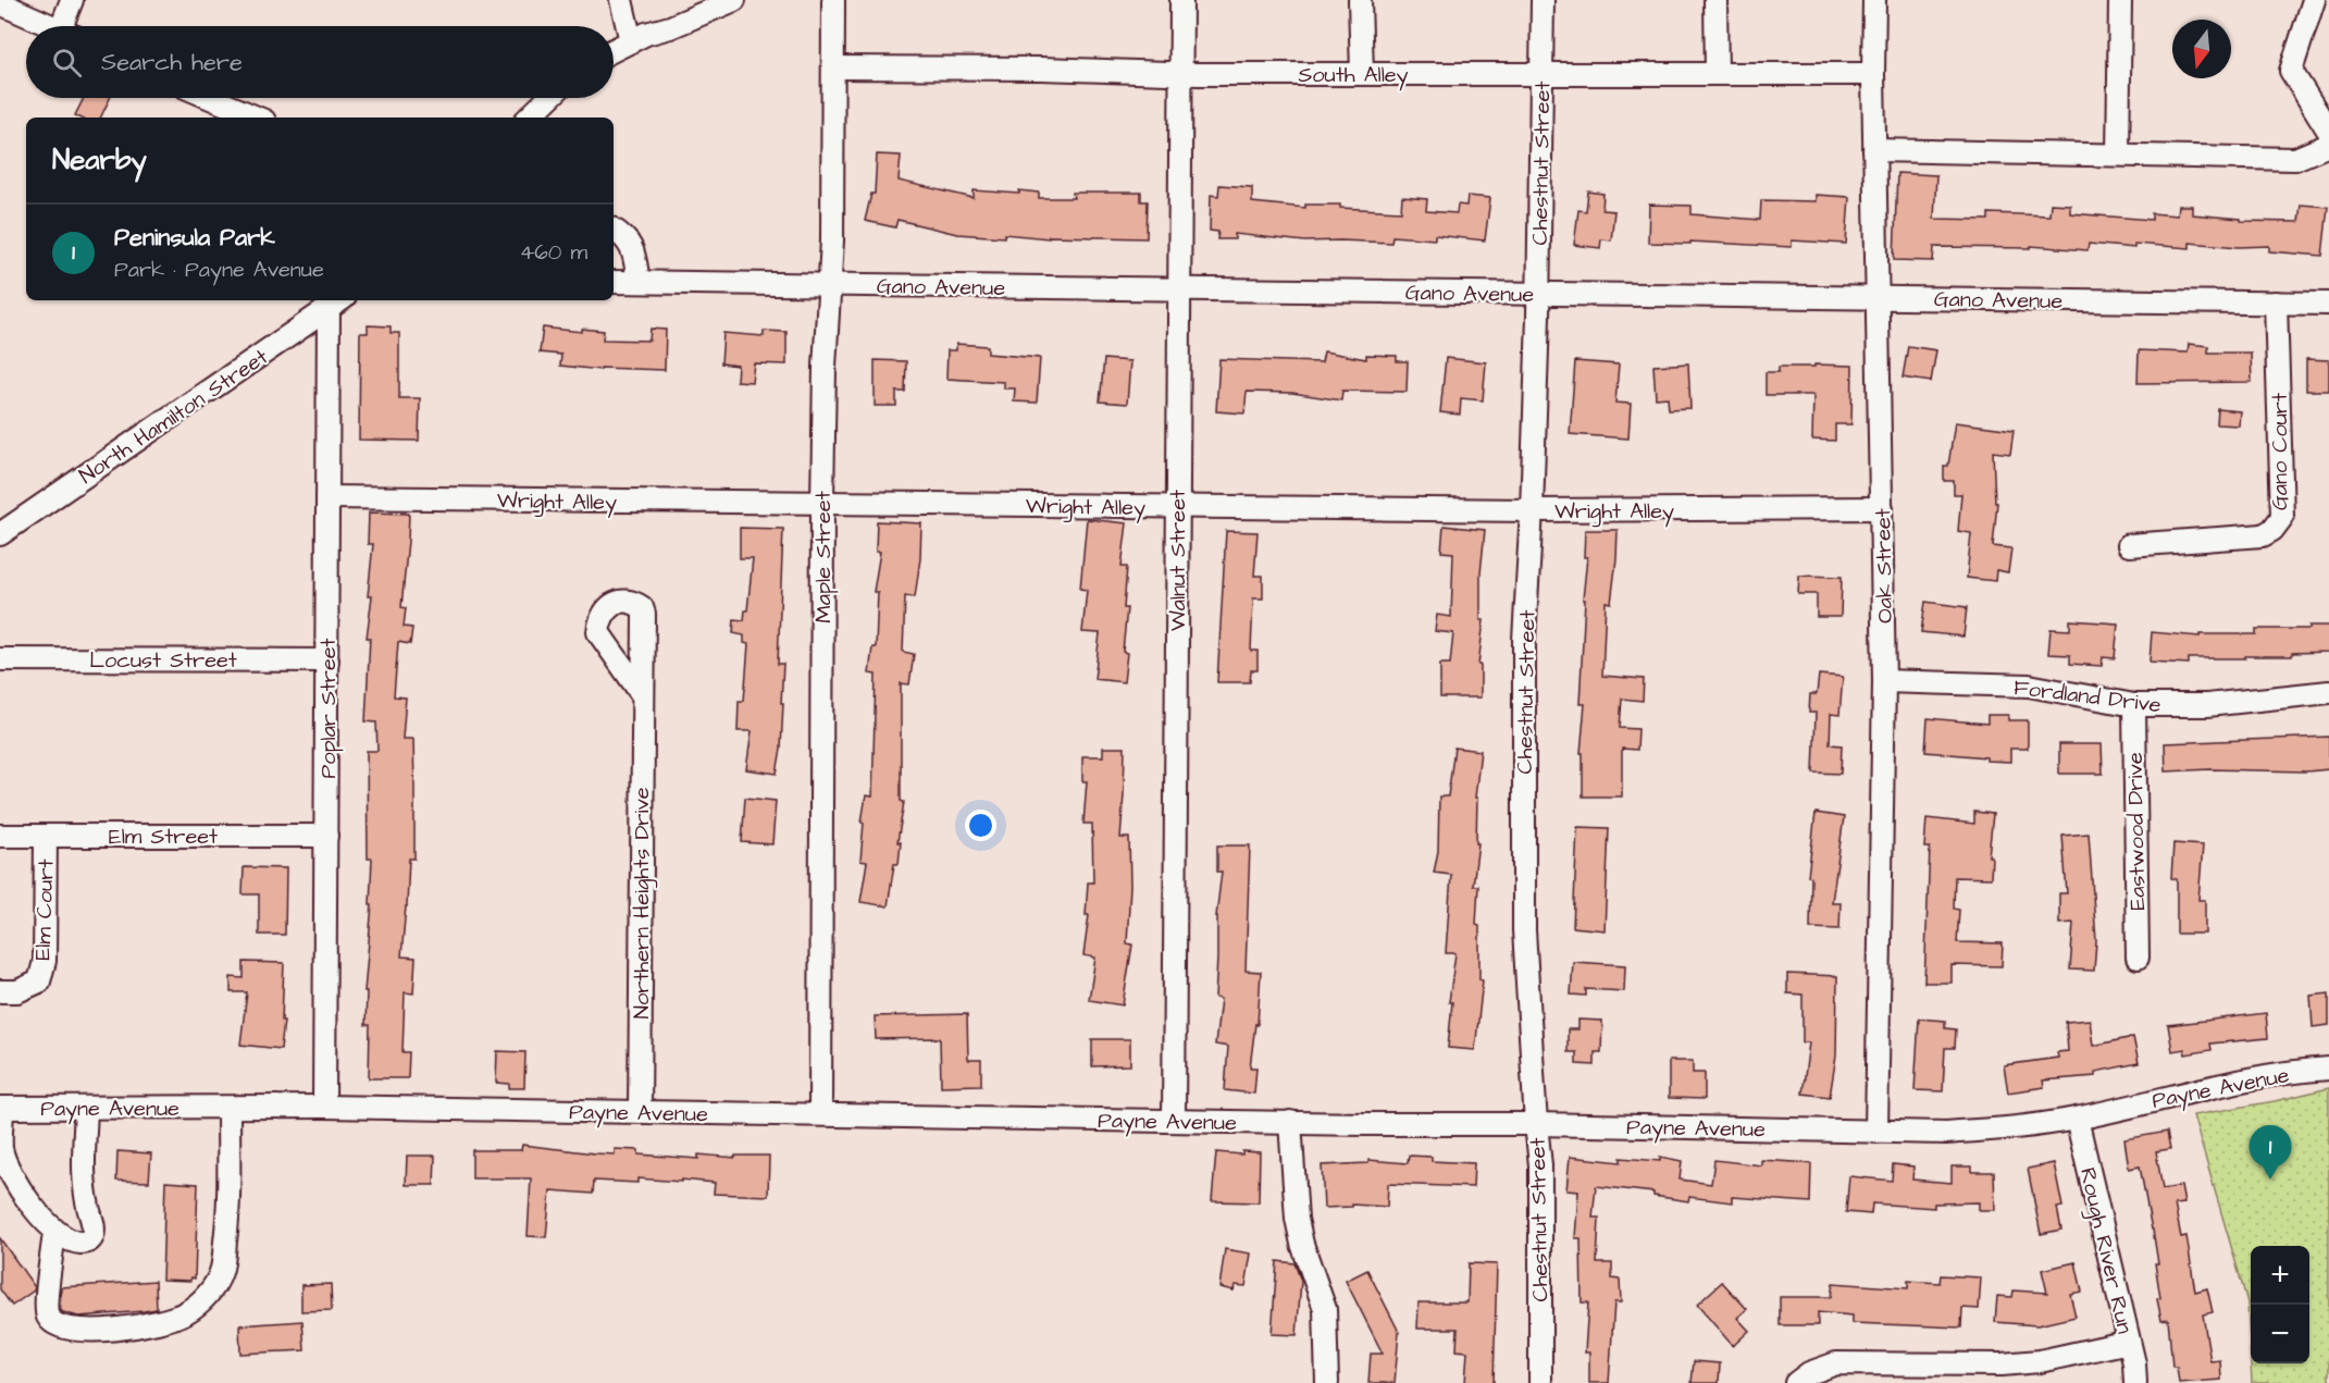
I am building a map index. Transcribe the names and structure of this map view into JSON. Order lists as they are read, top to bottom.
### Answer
{
  "streets": {
    "street": [
      "South Alley",
      "Chestnut Street",
      "Gano Avenue",
      "North Hamilton Street",
      "Gano Court",
      "Wright Alley",
      "Maple Street",
      "Walnut Street",
      "Oak Street",
      "Locust Street",
      "Fordland Drive",
      "Poplar Street",
      "Eastwood Drive",
      "Elm Street",
      "Northern Heights Drive",
      "Elm Court",
      "Payne Avenue",
      "Rough River Run"
    ]
  },
  "crossings": [
    ["South Alley", "Chestnut Street"],
    ["South Alley", "Maple Street"],
    ["South Alley", "Walnut Street"],
    ["South Alley", "Oak Street"],
    ["Chestnut Street", "Gano Avenue"],
    ["Chestnut Street", "Wright Alley"],
    ["Chestnut Street", "Payne Avenue"],
    ["Gano Avenue", "Gano Court"],
    ["Gano Avenue", "Maple Street"],
    ["Gano Avenue", "Walnut Street"],
    ["Gano Avenue", "Oak Street"],
    ["North Hamilton Street", "Poplar Street"],
    ["Wright Alley", "Maple Street"],
    ["Wright Alley", "Walnut Street"],
    ["Wright Alley", "Oak Street"],
    ["Wright Alley", "Poplar Street"],
    ["Maple Street", "Payne Avenue"],
    ["Walnut Street", "Payne Avenue"],
    ["Oak Street", "Fordland Drive"],
    ["Oak Street", "Payne Avenue"],
    ["Locust Street", "Poplar Street"],
    ["Fordland Drive", "Eastwood Drive"],
    ["Poplar Street", "Elm Street"],
    ["Poplar Street", "Payne Avenue"],
    ["Elm Street", "Elm Court"],
    ["Northern Heights Drive", "Payne Avenue"],
    ["Payne Avenue", "Rough River Run"]
  ],
  "north": "bottom",
  "page": {
    "search": "Search here",
    "heading": "Nearby",
    "list": [
      {
        "mark": "1",
        "name": "Peninsula Park",
        "note": "Park · Payne Avenue",
        "value": "460 m"
      }
    ],
    "pins": "1",
    "map_buttons": ["+", "−"]
  }
}
